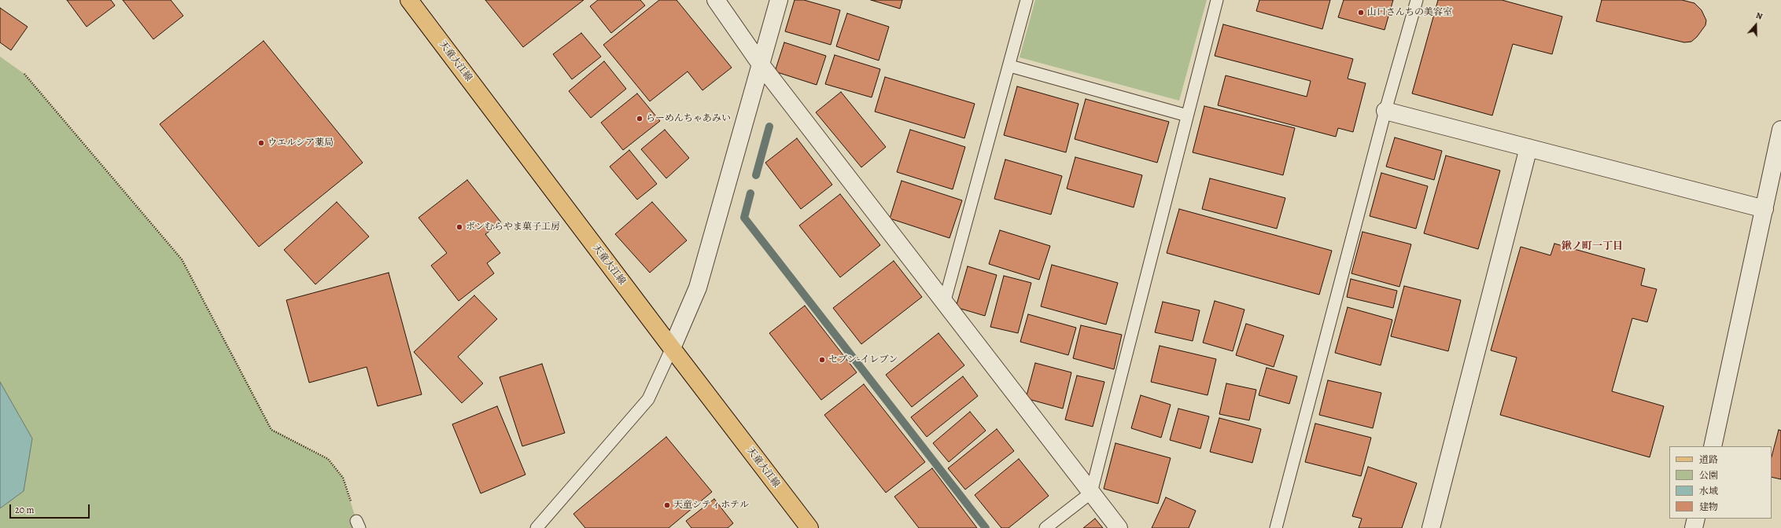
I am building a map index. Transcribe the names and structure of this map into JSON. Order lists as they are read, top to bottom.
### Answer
{
  "streets": {
    "main road": ["天童大江線"]
  },
  "districts": ["鍬ノ町一丁目"],
  "places": [
    "山口さんちの美容室",
    "らーめんちゃあみい",
    "ウエルシア薬局",
    "ボンむらやま菓子工房",
    "セブン-イレブン",
    "天童シティホテル"
  ],
  "legend": [
    "道路",
    "公園",
    "水域",
    "建物"
  ],
  "scale_bar": "20 m",
  "north": "top"
}
